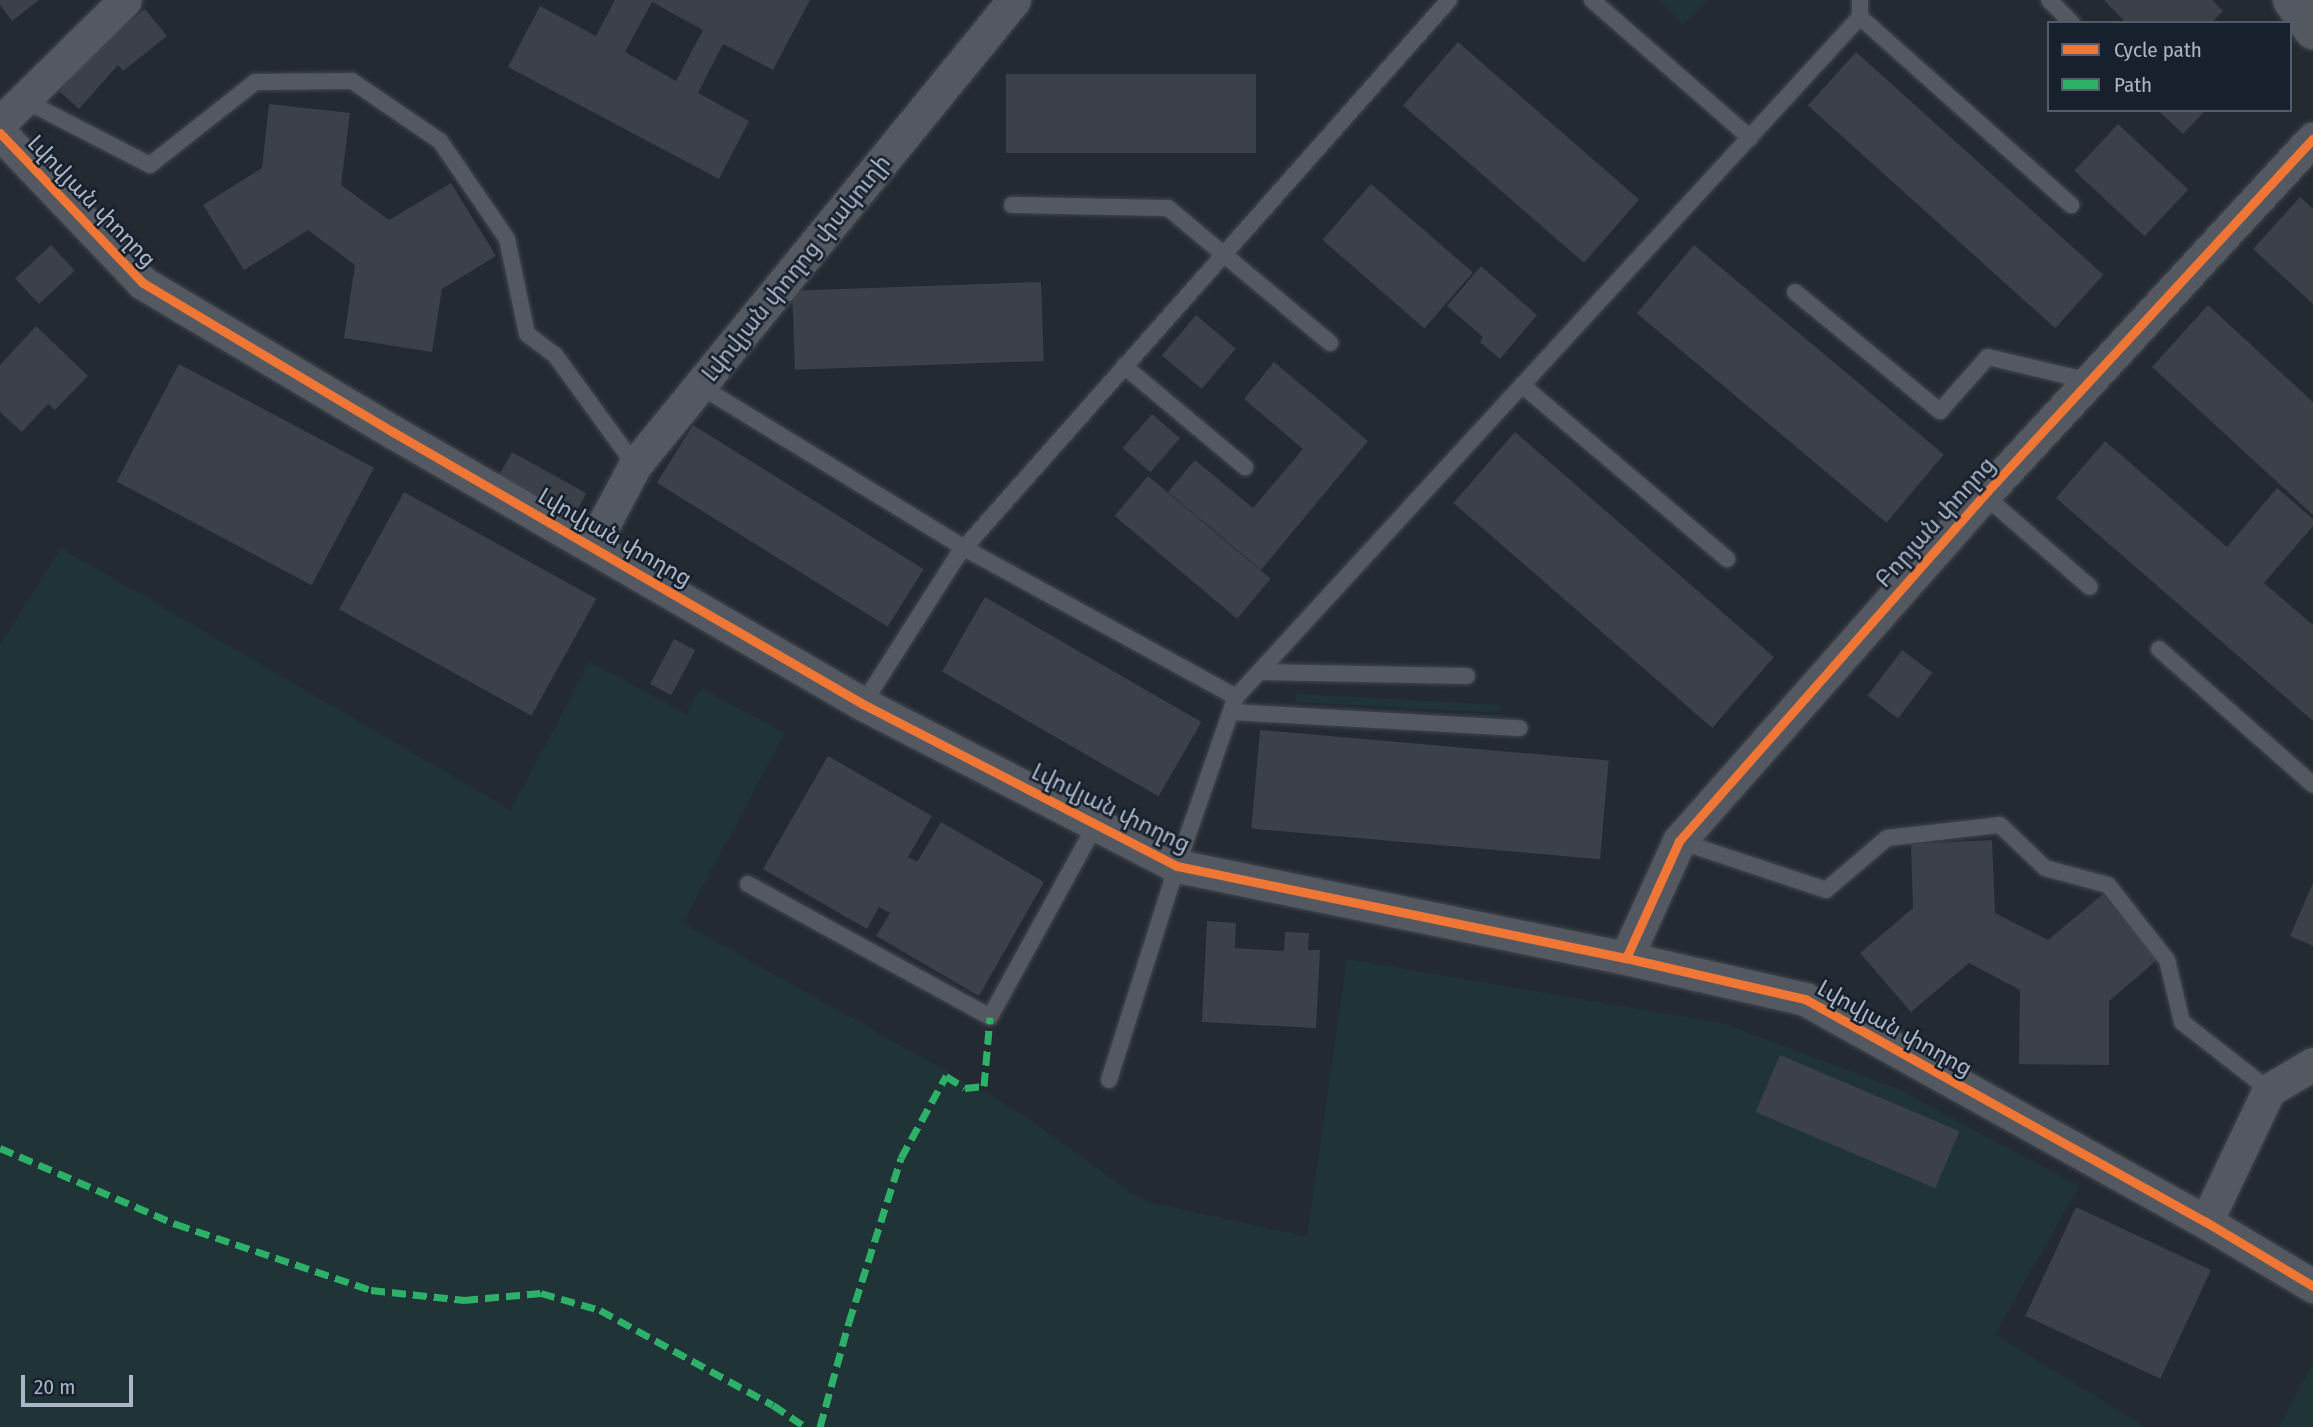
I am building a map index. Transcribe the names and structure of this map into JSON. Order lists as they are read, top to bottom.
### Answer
{
  "streets": {
    "street": ["Լվովյան փողոց", "Լվովյան փողոց փակուղի", "Բորյան փողոց"]
  },
  "crossings": [
    ["Լվովյան փողոց", "Լվովյան փողոց փակուղի"],
    ["Լվովյան փողոց", "Բորյան փողոց"]
  ],
  "legend": ["Cycle path", "Path"],
  "scale_bar": "20 m"
}
